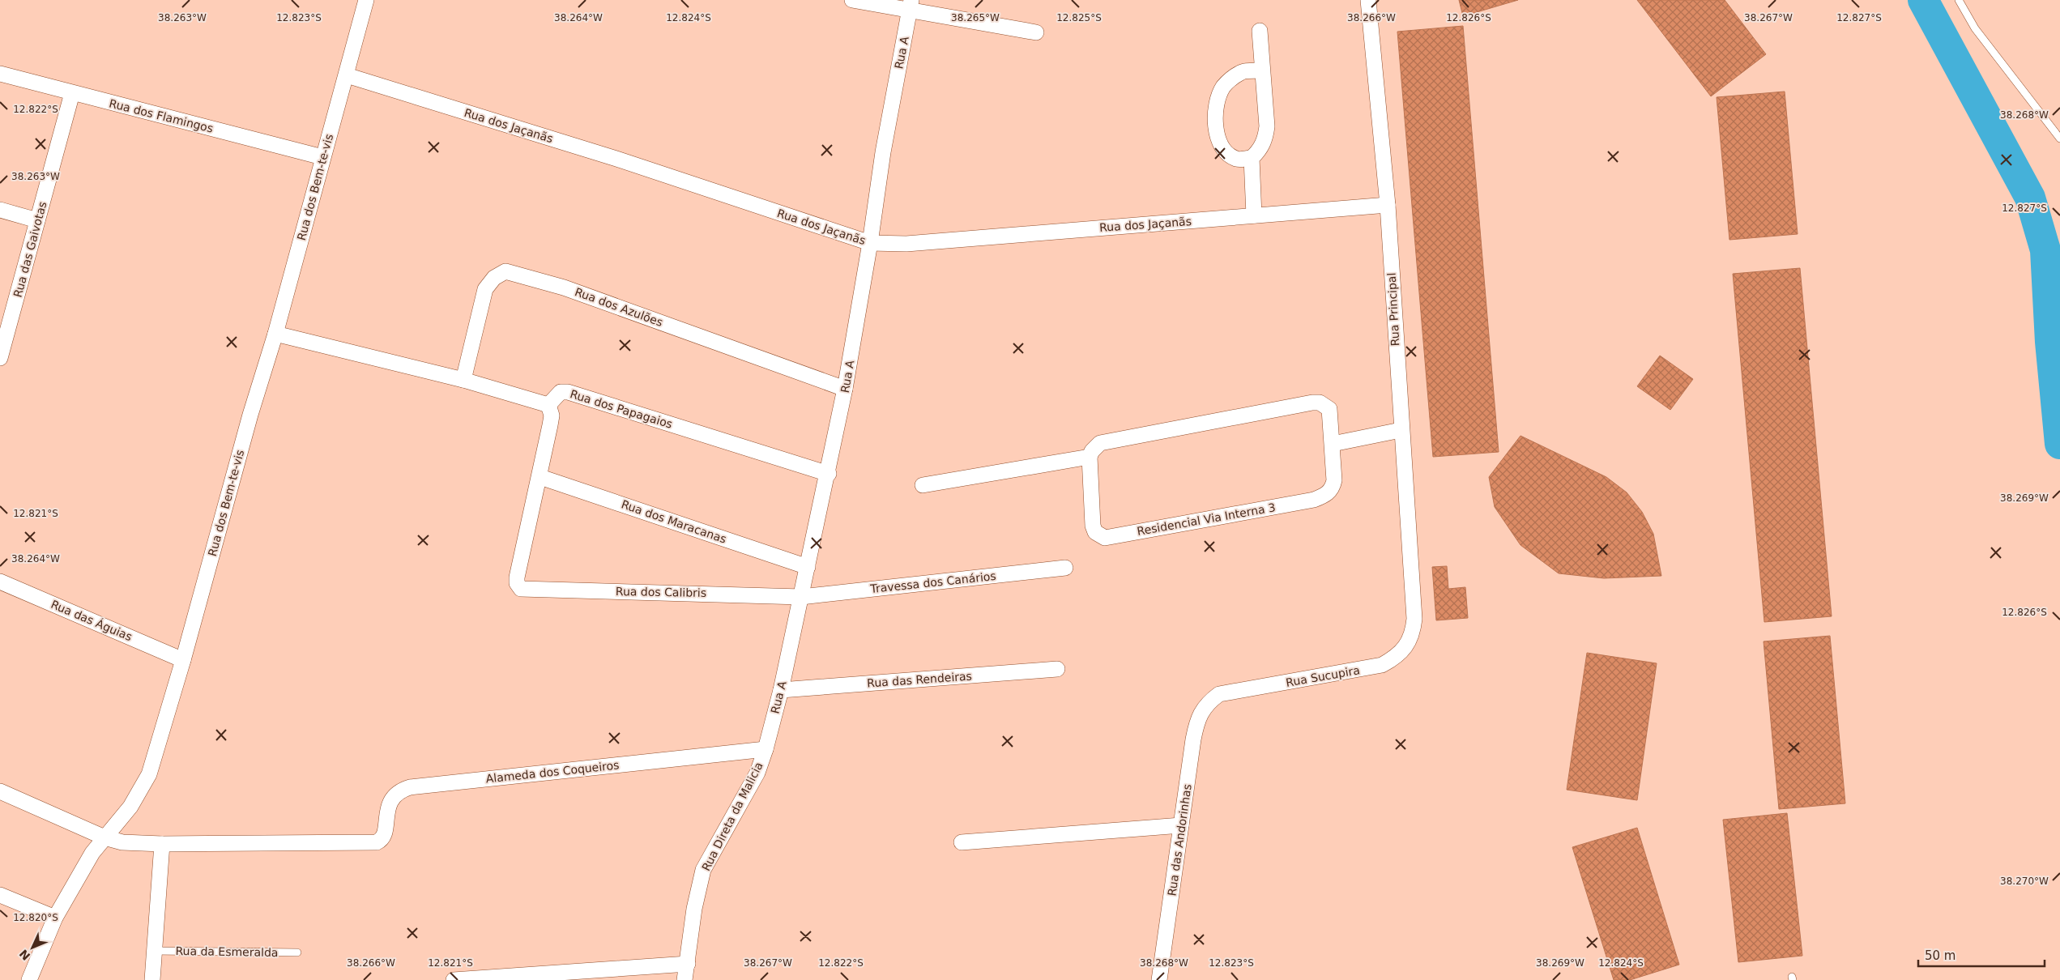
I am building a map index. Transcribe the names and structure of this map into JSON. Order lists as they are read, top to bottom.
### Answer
{
  "streets": {
    "street": [
      "Rua A",
      "Rua dos Flamingos",
      "Rua dos Jaçanãs",
      "Rua dos Bem-te-vis",
      "Rua das Gaivotas",
      "Rua dos Azulões",
      "Rua Principal",
      "Rua dos Papagaios",
      "Residencial Via Interna 3",
      "Rua dos Maracanas",
      "Travessa dos Canários",
      "Rua dos Calibris",
      "Rua das Águias",
      "Rua Sucupira",
      "Rua das Rendeiras",
      "Alameda dos Coqueiros",
      "Rua Direta da Malicia",
      "Rua das Andorinhas"
    ],
    "lane": ["Rua da Esmeralda"]
  },
  "crossings": [
    ["Rua A", "Rua dos Jaçanãs"],
    ["Rua A", "Rua dos Azulões"],
    ["Rua A", "Rua dos Papagaios"],
    ["Rua A", "Rua dos Maracanas"],
    ["Rua A", "Travessa dos Canários"],
    ["Rua A", "Rua dos Calibris"],
    ["Rua A", "Rua das Rendeiras"],
    ["Rua A", "Alameda dos Coqueiros"],
    ["Rua A", "Rua Direta da Malicia"],
    ["Rua dos Flamingos", "Rua dos Bem-te-vis"],
    ["Rua dos Flamingos", "Rua das Gaivotas"],
    ["Rua dos Jaçanãs", "Rua dos Bem-te-vis"],
    ["Rua dos Jaçanãs", "Rua Principal"],
    ["Rua dos Bem-te-vis", "Rua das Águias"],
    ["Rua Principal", "Rua Sucupira"],
    ["Rua dos Maracanas", "Rua dos Calibris"],
    ["Travessa dos Canários", "Rua dos Calibris"],
    ["Rua Sucupira", "Rua das Andorinhas"],
    ["Alameda dos Coqueiros", "Rua Direta da Malicia"]
  ],
  "scale_bar": "50 m",
  "north": "bottom left",
  "coordinates": [
    "38.263°W",
    "38.264°W",
    "38.265°W",
    "38.266°W",
    "38.267°W",
    "12.823°S",
    "12.824°S",
    "12.825°S",
    "12.826°S",
    "12.827°S",
    "12.822°S",
    "38.268°W",
    "38.269°W",
    "12.821°S",
    "38.270°W",
    "12.820°S"
  ]
}
